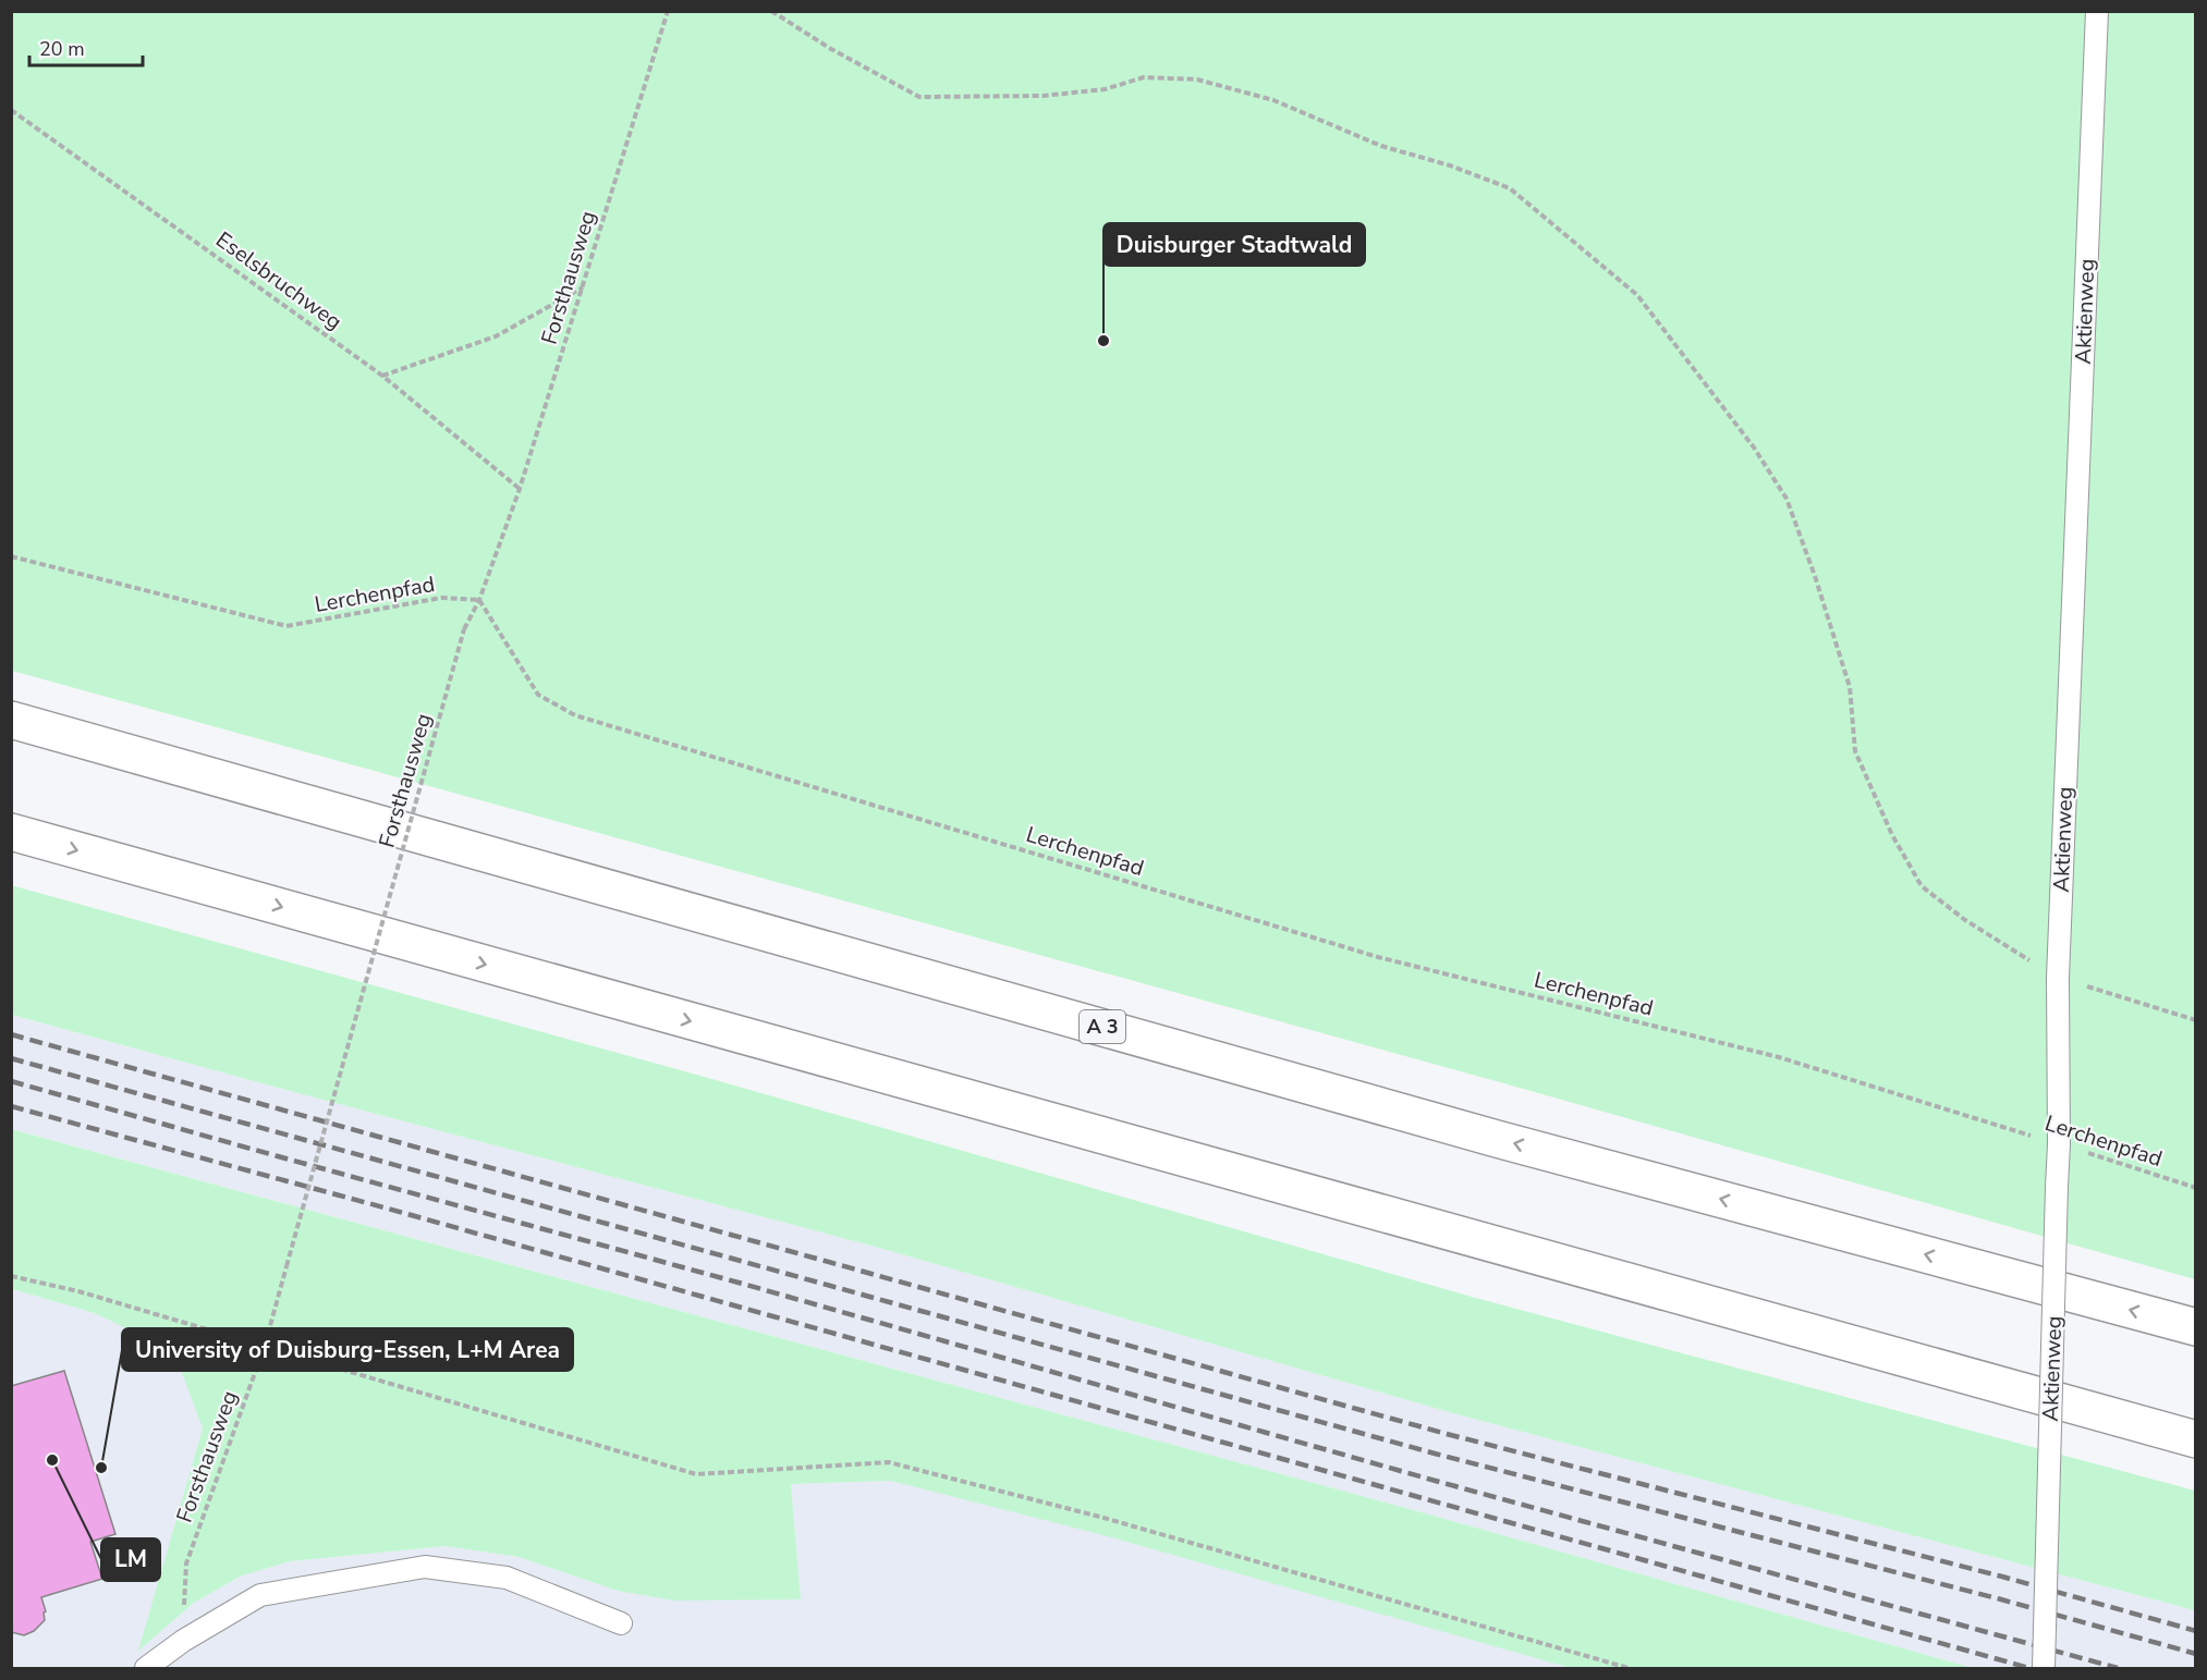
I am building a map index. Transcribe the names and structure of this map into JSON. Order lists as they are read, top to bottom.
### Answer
{
  "streets": {
    "highway": ["A 3"],
    "lane": ["Aktienweg"],
    "path": ["Forsthausweg", "Eselsbruchweg", "Lerchenpfad"]
  },
  "crossings": [
    ["Forsthausweg", "Eselsbruchweg"],
    ["Forsthausweg", "Lerchenpfad"],
    ["Aktienweg", "Lerchenpfad"]
  ],
  "places": ["Duisburger Stadtwald", "LM", "University of Duisburg-Essen, L+M Area"],
  "scale_bar": "20 m"
}
